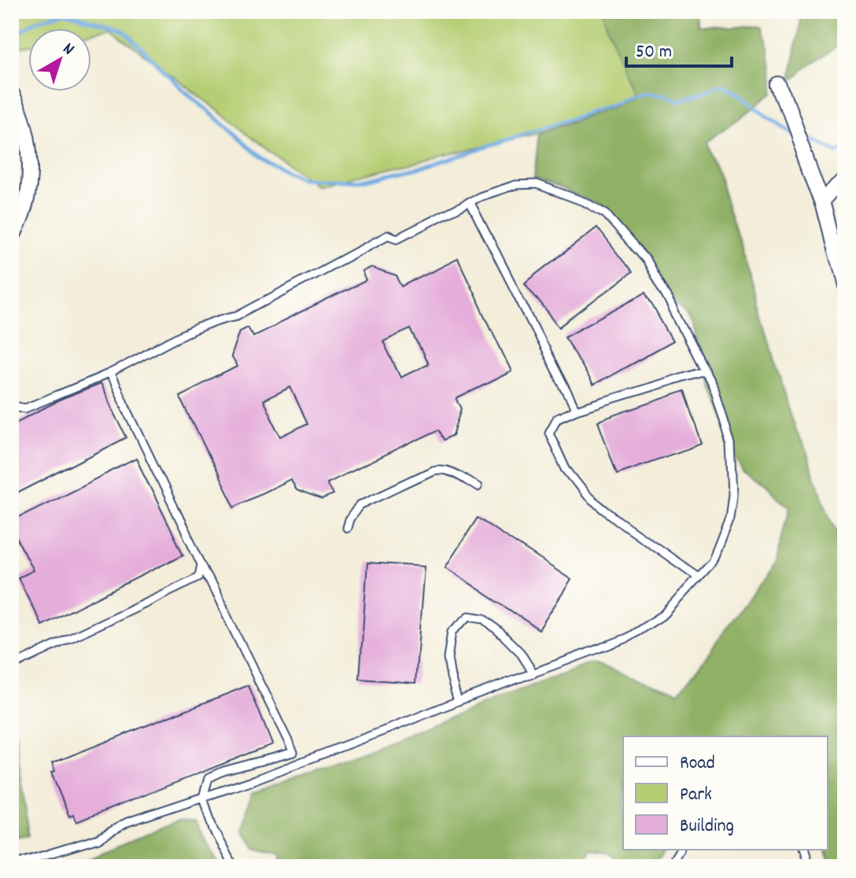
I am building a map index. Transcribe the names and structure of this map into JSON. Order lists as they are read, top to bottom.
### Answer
{
  "legend": ["Road", "Park", "Building"],
  "scale_bar": "50 m",
  "north": "top right"
}
